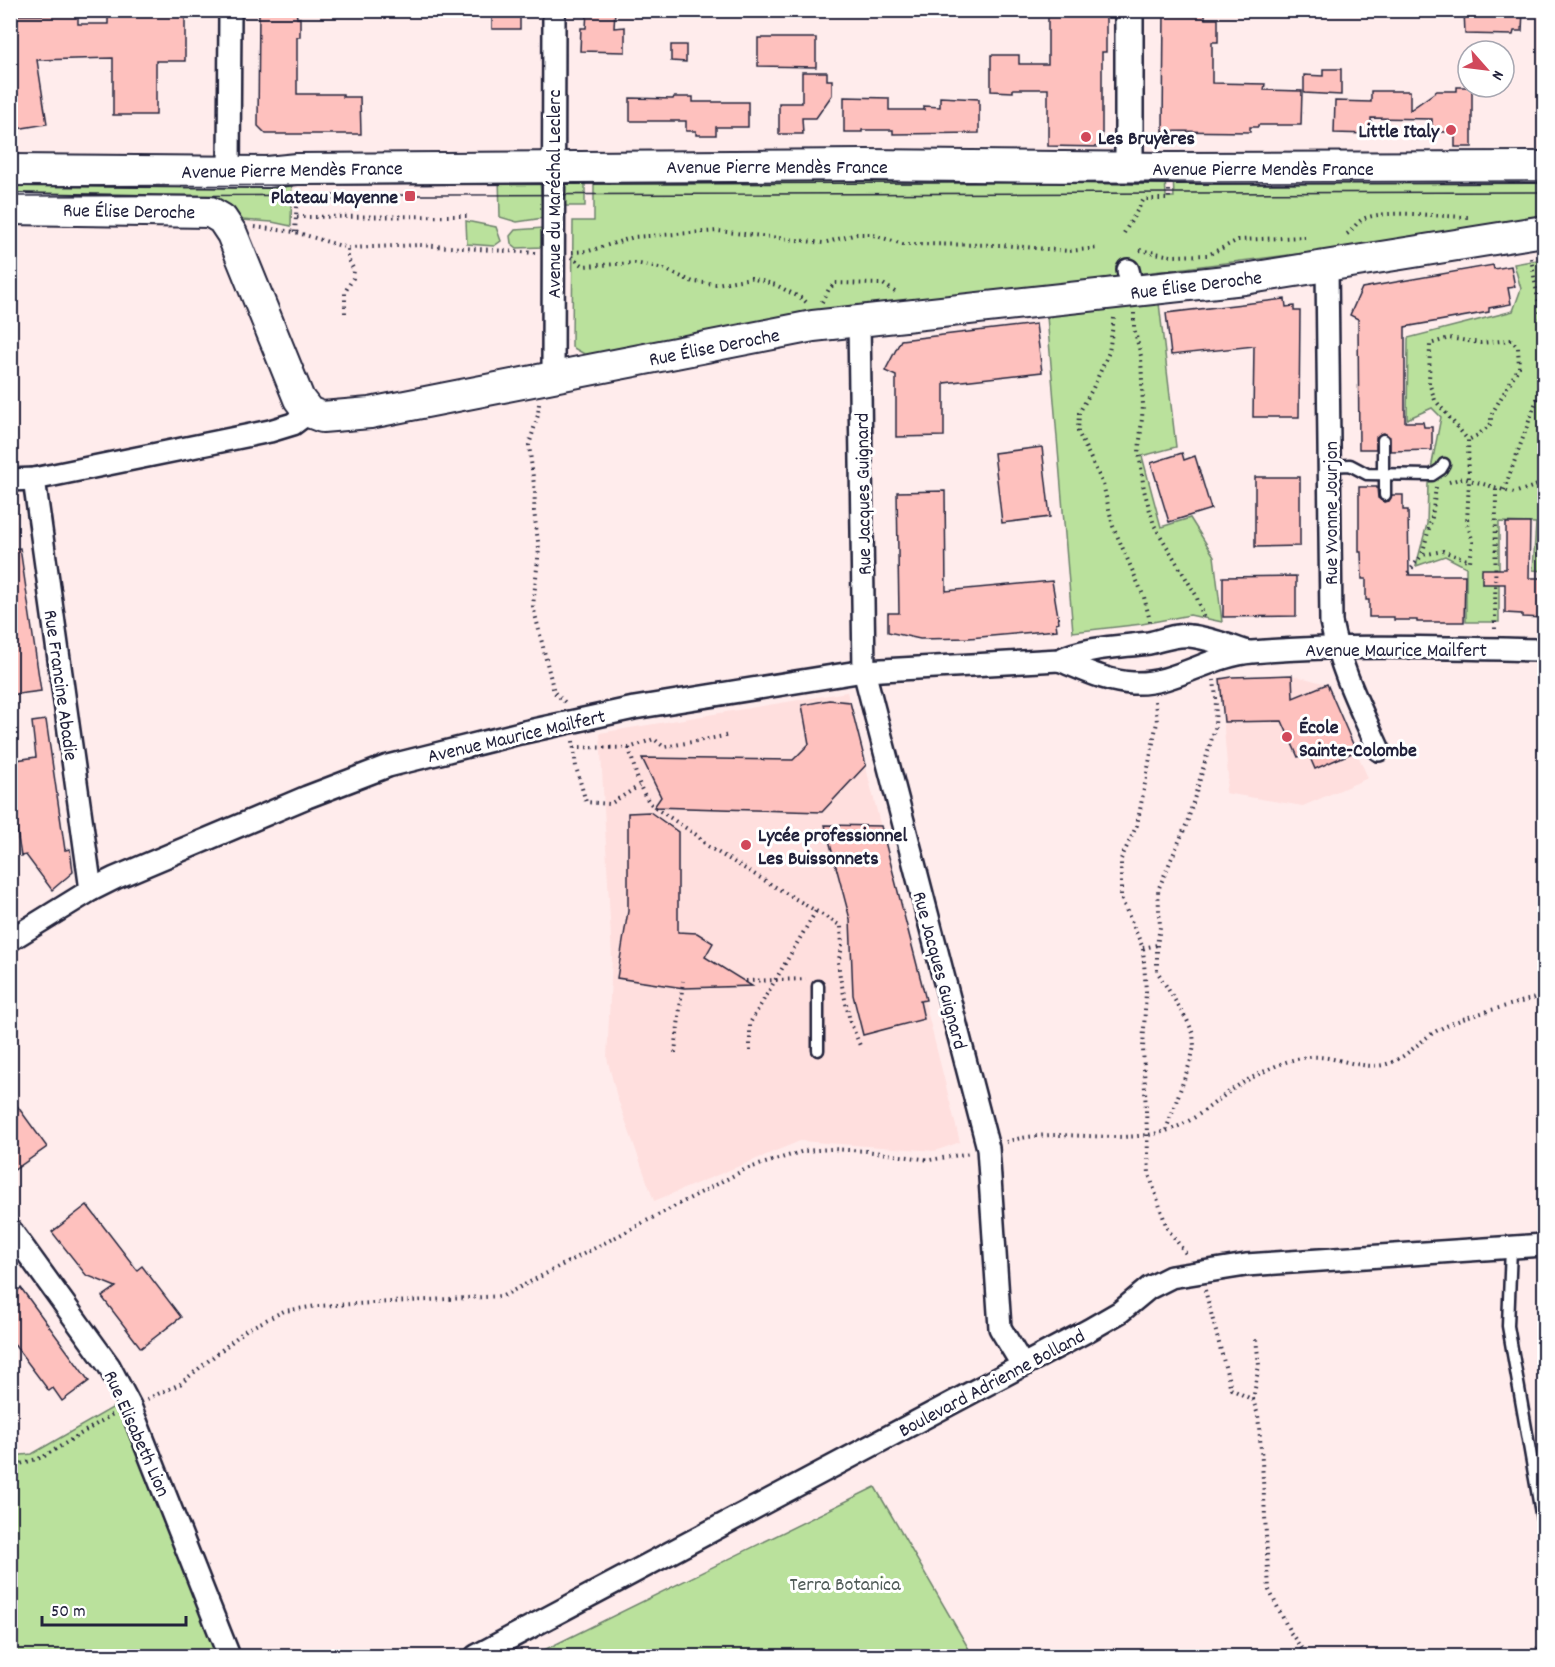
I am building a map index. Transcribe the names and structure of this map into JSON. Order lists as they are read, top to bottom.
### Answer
{
  "streets": {
    "main road": ["Avenue Pierre Mendès France", "Rue Élise Deroche"],
    "street": [
      "Avenue du Maréchal Leclerc",
      "Rue Jacques Guignard",
      "Rue Yvonne Jourjon",
      "Avenue Maurice Mailfert",
      "Rue Francine Abadie",
      "Boulevard Adrienne Bolland",
      "Rue Elisabeth Lion"
    ]
  },
  "crossings": [
    ["Avenue Pierre Mendès France", "Avenue du Maréchal Leclerc"],
    ["Avenue du Maréchal Leclerc", "Rue Élise Deroche"],
    ["Rue Élise Deroche", "Rue Jacques Guignard"],
    ["Rue Élise Deroche", "Rue Yvonne Jourjon"],
    ["Rue Jacques Guignard", "Avenue Maurice Mailfert"],
    ["Rue Jacques Guignard", "Boulevard Adrienne Bolland"],
    ["Rue Yvonne Jourjon", "Avenue Maurice Mailfert"],
    ["Avenue Maurice Mailfert", "Rue Francine Abadie"]
  ],
  "parks": ["Terra Botanica"],
  "places": {
    "other": [
      "Little Italy",
      "Les Bruyères",
      "École Sainte-Colombe",
      "Lycée professionnel Les Buissonnets"
    ],
    "transit": ["Plateau Mayenne"]
  },
  "scale_bar": "50 m",
  "north": "bottom right"
}
